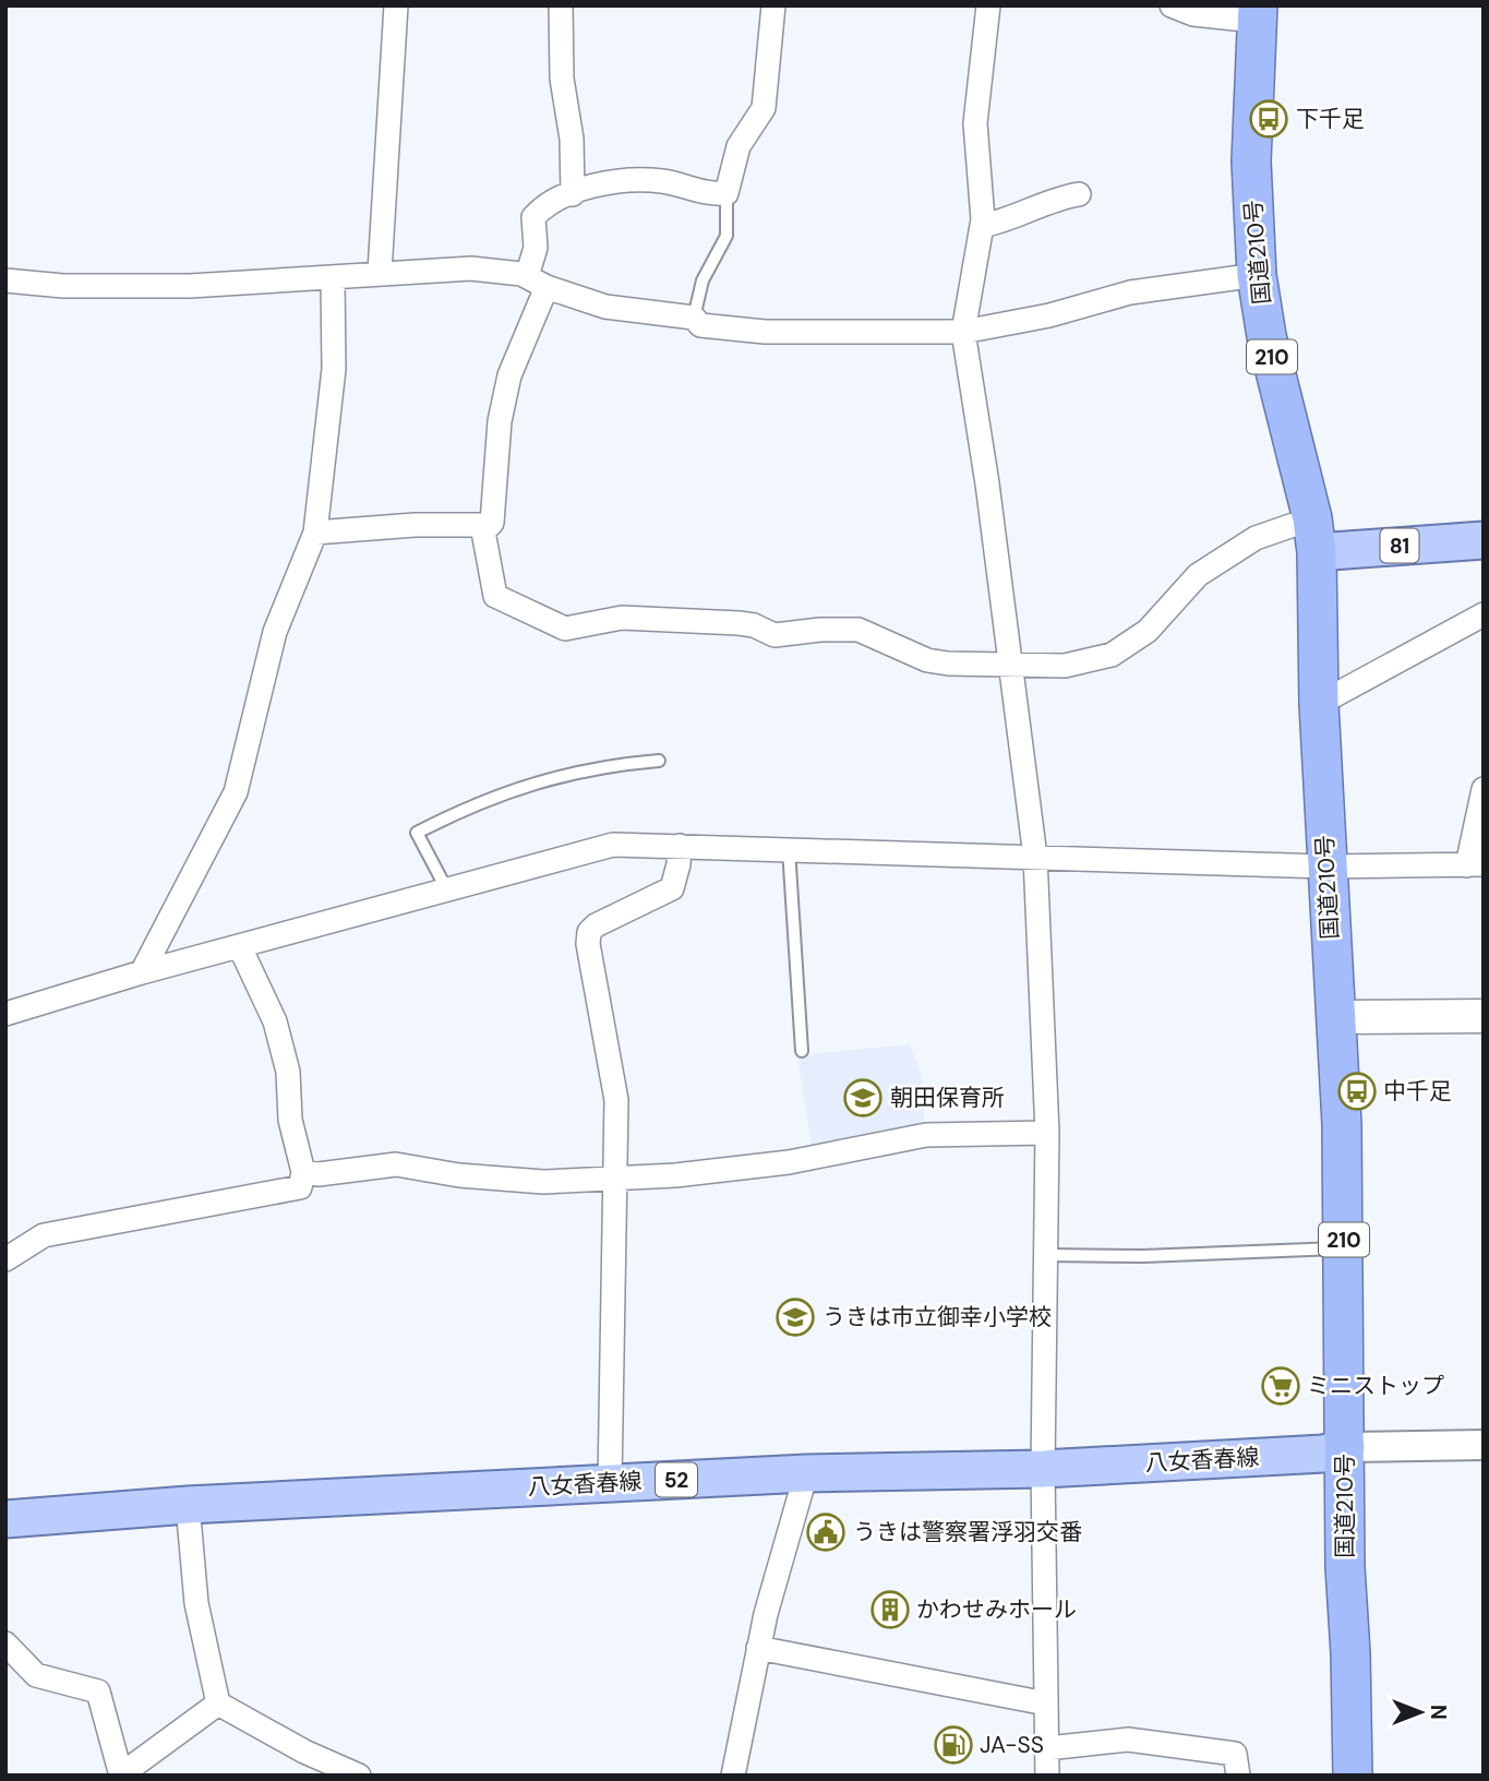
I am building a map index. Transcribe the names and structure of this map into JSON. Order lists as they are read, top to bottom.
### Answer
{
  "streets": {
    "highway": ["国道210号", "210"],
    "main road": ["81", "八女香春線", "52"]
  },
  "crossings": [
    ["国道210号", "81"],
    ["国道210号", "八女香春線"]
  ],
  "places": {
    "bus stop": ["下千足", "中千足"],
    "school or university": ["朝田保育所", "うきは市立御幸小学校"],
    "supermarket": ["ミニストップ"],
    "public building": ["うきは警察署浮羽交番"],
    "building": ["かわせみホール"],
    "fuel station": ["JA-SS"]
  },
  "north": "right"
}
